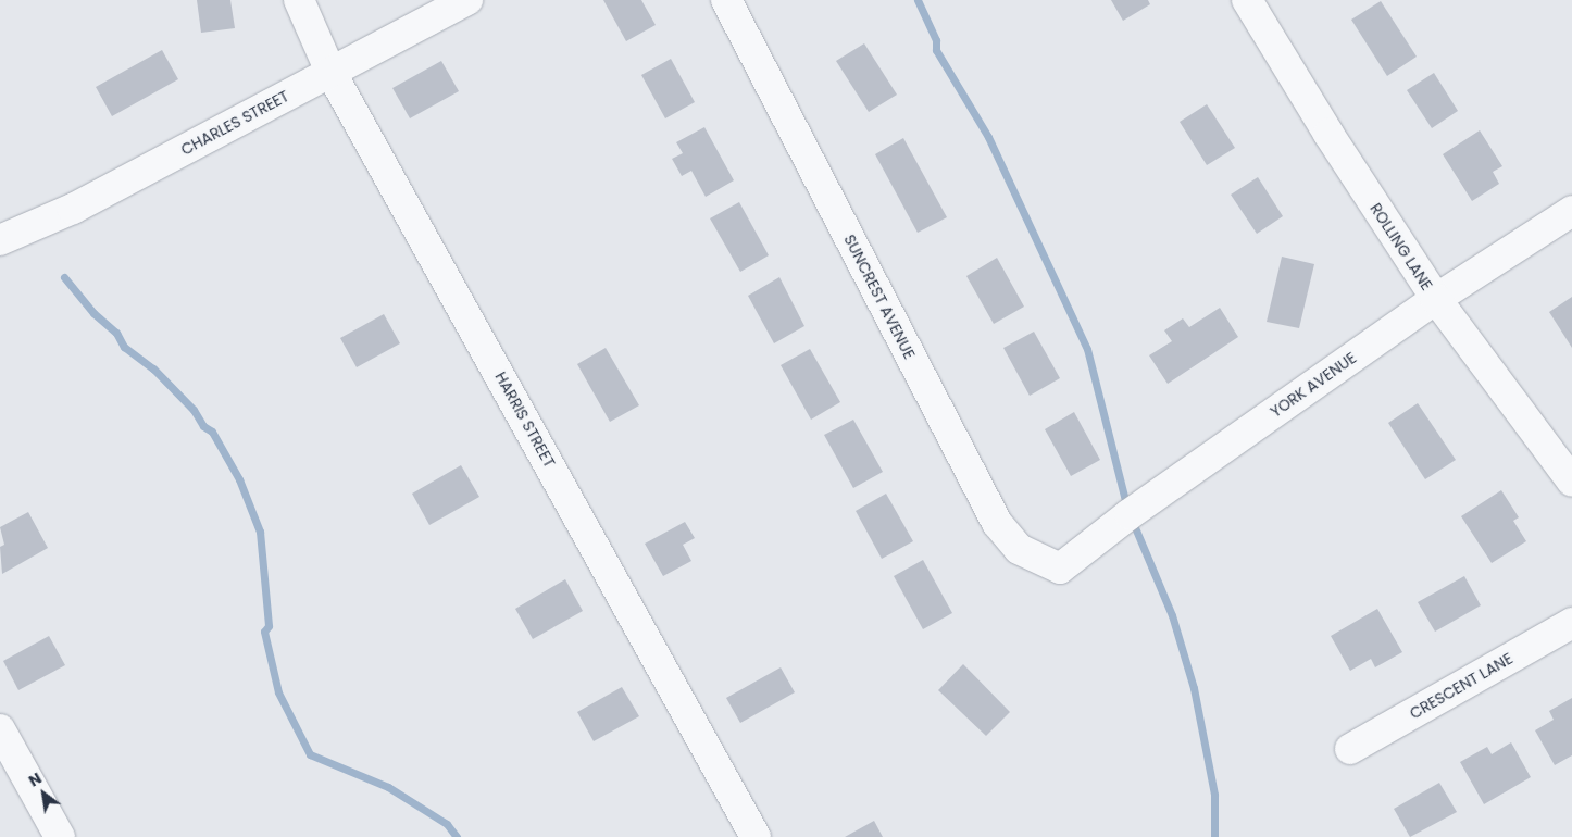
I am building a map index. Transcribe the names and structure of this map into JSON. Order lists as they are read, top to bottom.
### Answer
{
  "streets": {
    "street": [
      "CHARLES STREET",
      "ROLLING LANE",
      "SUNCREST AVENUE",
      "YORK AVENUE",
      "HARRIS STREET",
      "CRESCENT LANE"
    ]
  },
  "crossings": [
    ["CHARLES STREET", "HARRIS STREET"],
    ["ROLLING LANE", "YORK AVENUE"],
    ["SUNCREST AVENUE", "YORK AVENUE"]
  ],
  "north": "top left"
}
